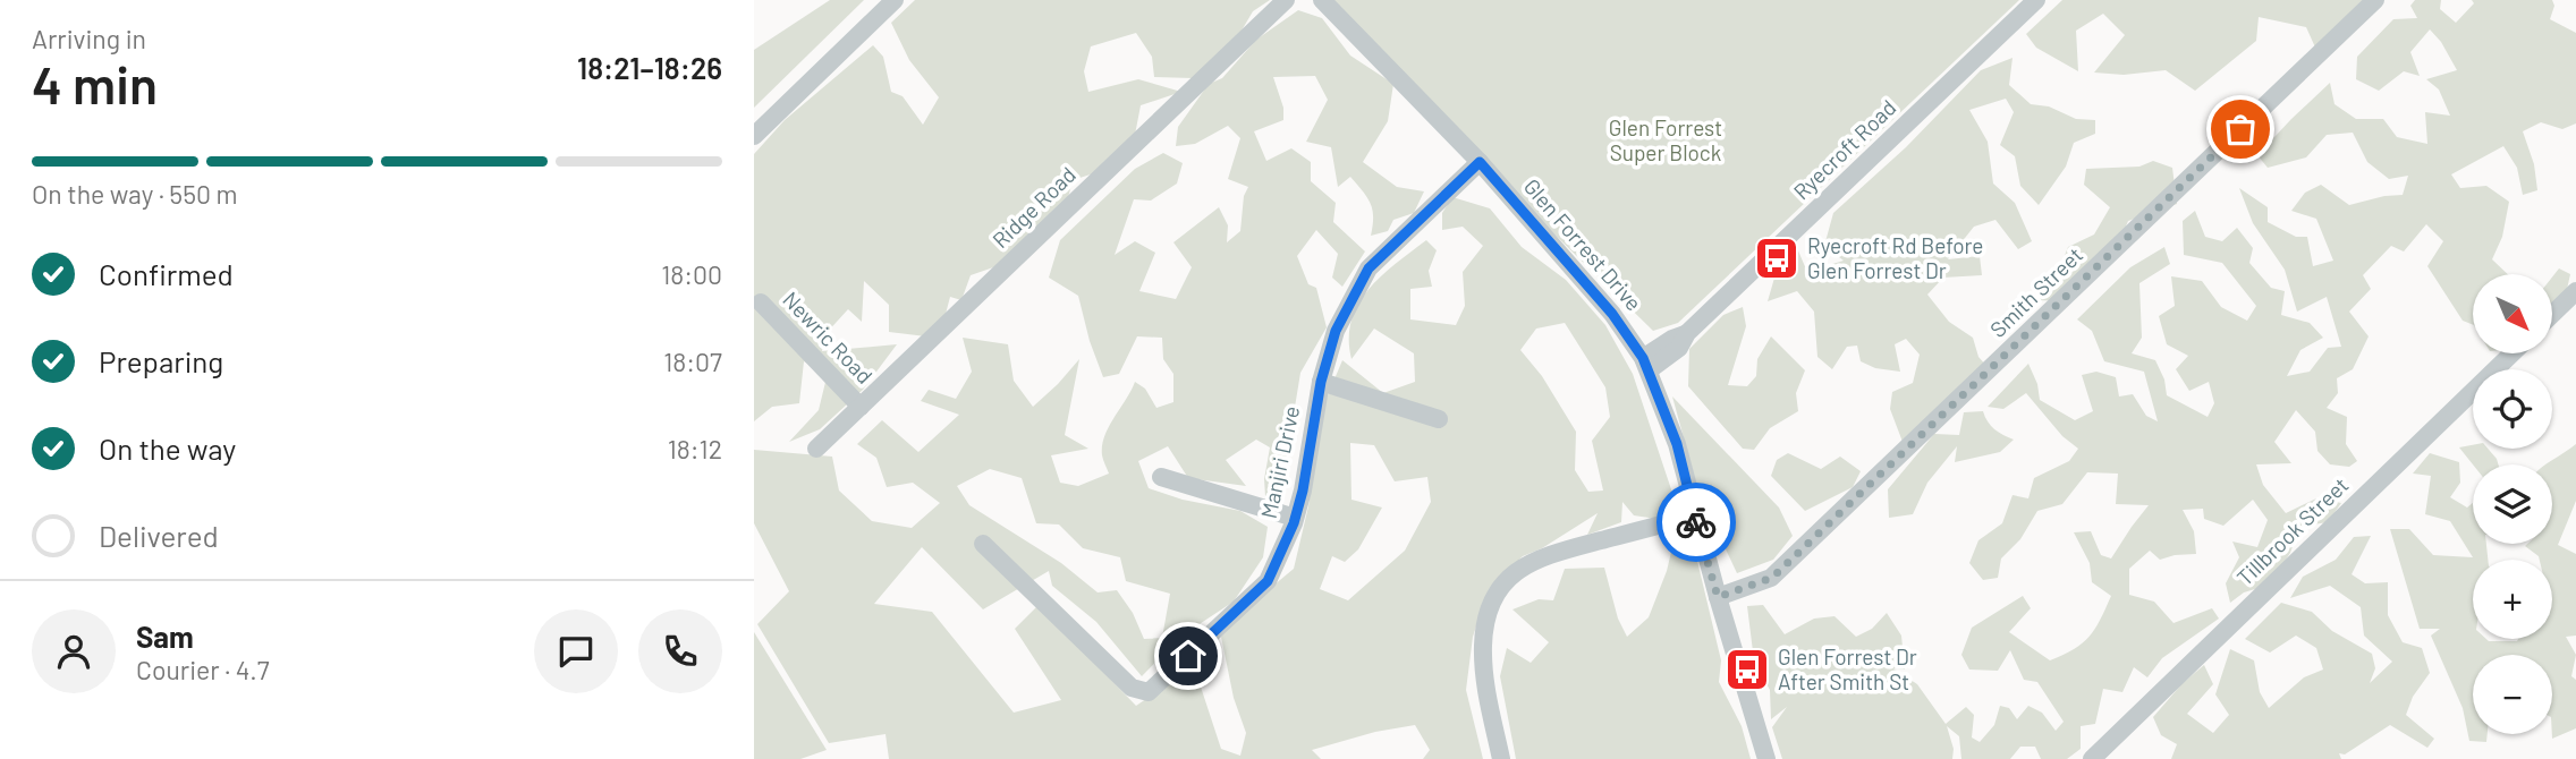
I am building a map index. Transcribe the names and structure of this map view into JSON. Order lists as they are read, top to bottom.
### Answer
{
  "streets": {
    "street": [
      "Ryecroft Road",
      "Ridge Road",
      "Glen Forrest Drive",
      "Smith Street",
      "Newric Road",
      "Manjiri Drive",
      "Tillbrook Street"
    ]
  },
  "crossings": [
    ["Ryecroft Road", "Glen Forrest Drive"],
    ["Ridge Road", "Newric Road"],
    ["Glen Forrest Drive", "Smith Street"],
    ["Glen Forrest Drive", "Manjiri Drive"]
  ],
  "parks": ["Glen Forrest Super Block"],
  "places": {
    "bus stop": ["Ryecroft Rd Before Glen Forrest Dr", "Glen Forrest Dr After Smith St"]
  },
  "north": "bottom right",
  "page": {
    "heading": ["4 min", "Arriving in", "18:21–18:26"],
    "panel": ["Sam", "Courier · 4.7"],
    "bar": "On the way · 550 m",
    "list": [
      ["Confirmed", "18:00"],
      ["Preparing", "18:07"],
      ["On the way", "18:12"],
      "Delivered"
    ],
    "map_buttons": ["+", "−"]
  }
}
